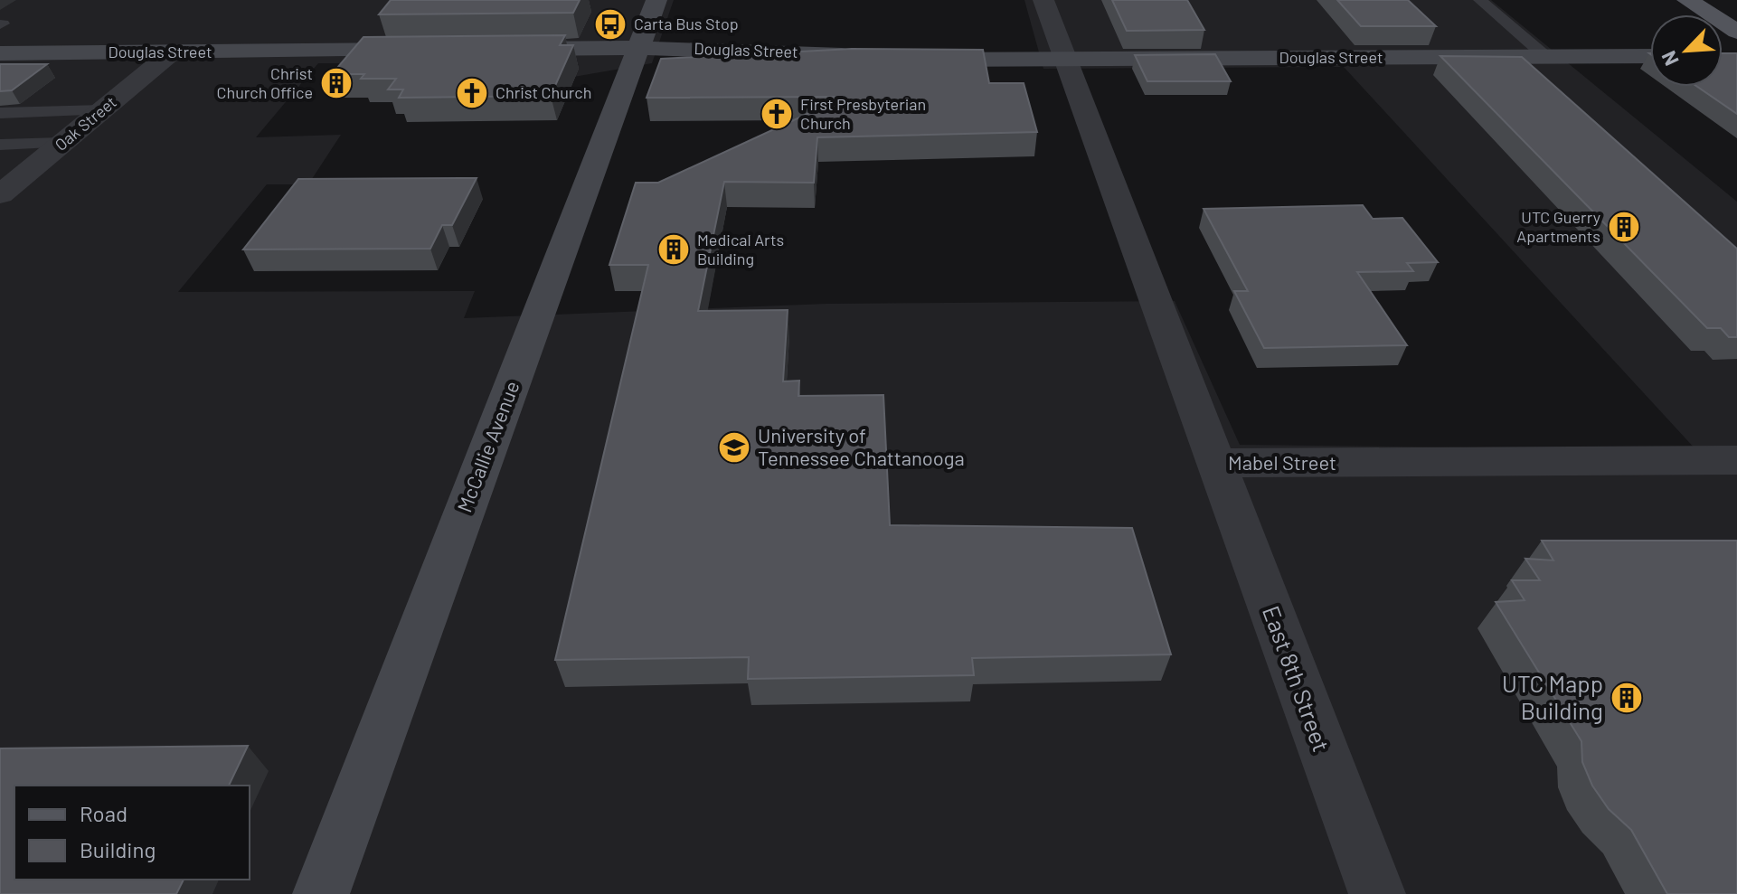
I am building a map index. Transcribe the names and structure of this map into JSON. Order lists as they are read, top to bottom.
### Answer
{
  "streets": {
    "street": [
      "Douglas Street",
      "Oak Street",
      "McCallie Avenue",
      "Mabel Street",
      "East 8th Street"
    ]
  },
  "crossings": [
    ["Douglas Street", "Oak Street"],
    ["Douglas Street", "McCallie Avenue"],
    ["Douglas Street", "Mabel Street"],
    ["Mabel Street", "East 8th Street"]
  ],
  "places": {
    "bus stop": ["Carta Bus Stop"],
    "building": [
      "Christ Church Office",
      "UTC Guerry Apartments",
      "Medical Arts Building",
      "UTC Mapp Building"
    ],
    "church": ["Christ Church", "First Presbyterian Church"],
    "school or university": ["University of Tennessee Chattanooga"]
  },
  "legend": ["Road", "Building"],
  "north": "bottom left"
}
